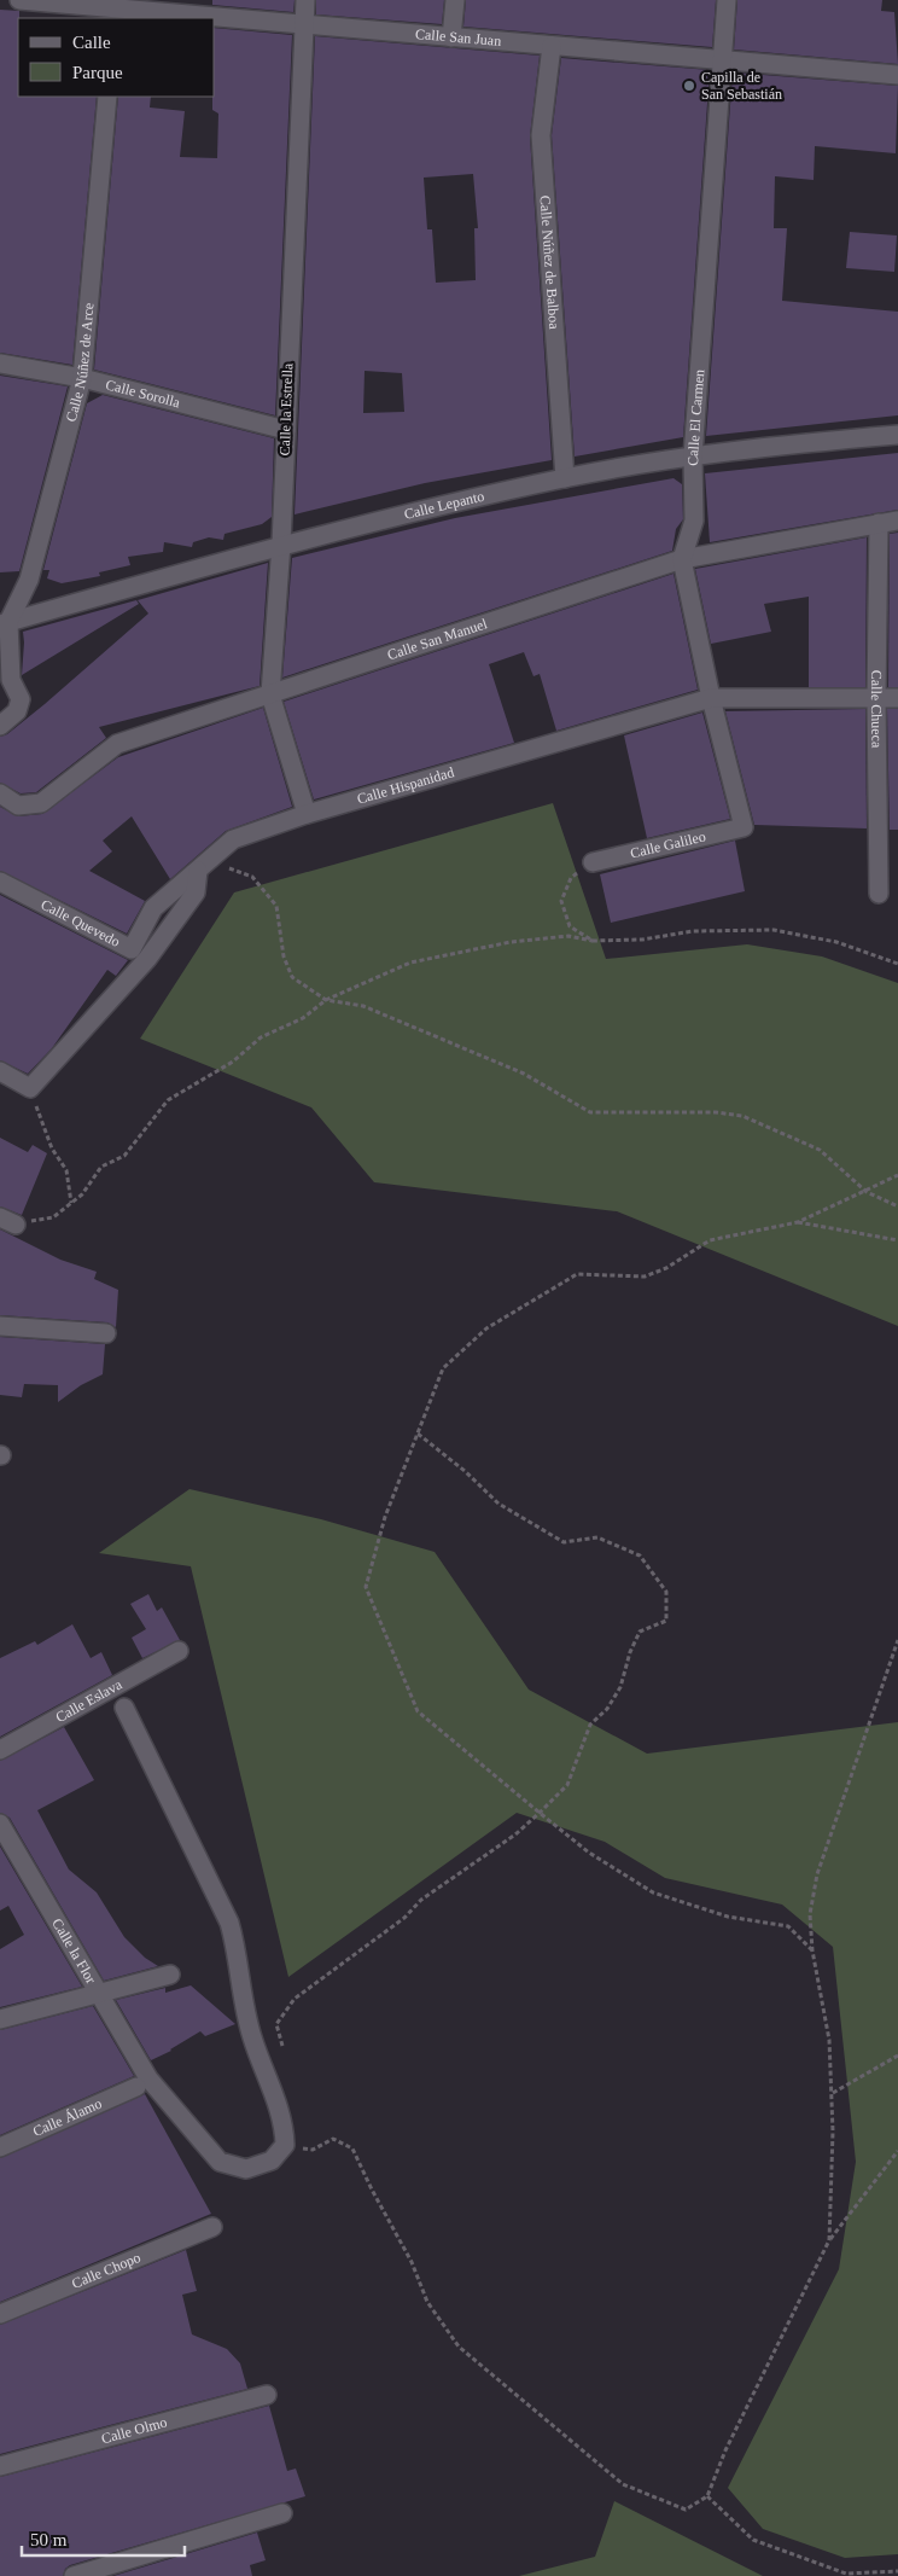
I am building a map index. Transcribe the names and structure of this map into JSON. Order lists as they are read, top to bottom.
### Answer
{
  "streets": {
    "street": [
      "Calle San Juan",
      "Calle Núñez de Balboa",
      "Calle Núñez de Arce",
      "Calle Sorolla",
      "Calle la Estrella",
      "Calle El Carmen",
      "Calle Lepanto",
      "Calle San Manuel",
      "Calle Chueca",
      "Calle Hispanidad",
      "Calle Galileo",
      "Calle Quevedo",
      "Calle Eslava",
      "Calle la Flor",
      "Calle Álamo",
      "Calle Chopo",
      "Calle Olmo"
    ]
  },
  "crossings": [
    ["Calle San Juan", "Calle Núñez de Balboa"],
    ["Calle San Juan", "Calle la Estrella"],
    ["Calle San Juan", "Calle El Carmen"],
    ["Calle Núñez de Balboa", "Calle Lepanto"],
    ["Calle Núñez de Arce", "Calle Sorolla"],
    ["Calle Núñez de Arce", "Calle Lepanto"],
    ["Calle Sorolla", "Calle la Estrella"],
    ["Calle la Estrella", "Calle Lepanto"],
    ["Calle la Estrella", "Calle San Manuel"],
    ["Calle la Estrella", "Calle Hispanidad"],
    ["Calle El Carmen", "Calle Lepanto"],
    ["Calle El Carmen", "Calle San Manuel"],
    ["Calle El Carmen", "Calle Hispanidad"],
    ["Calle El Carmen", "Calle Galileo"],
    ["Calle San Manuel", "Calle Chueca"],
    ["Calle Chueca", "Calle Hispanidad"],
    ["Calle Hispanidad", "Calle Quevedo"],
    ["Calle la Flor", "Calle Álamo"]
  ],
  "places": ["Capilla de San Sebastián"],
  "legend": ["Calle", "Parque"],
  "scale_bar": "50 m"
}
